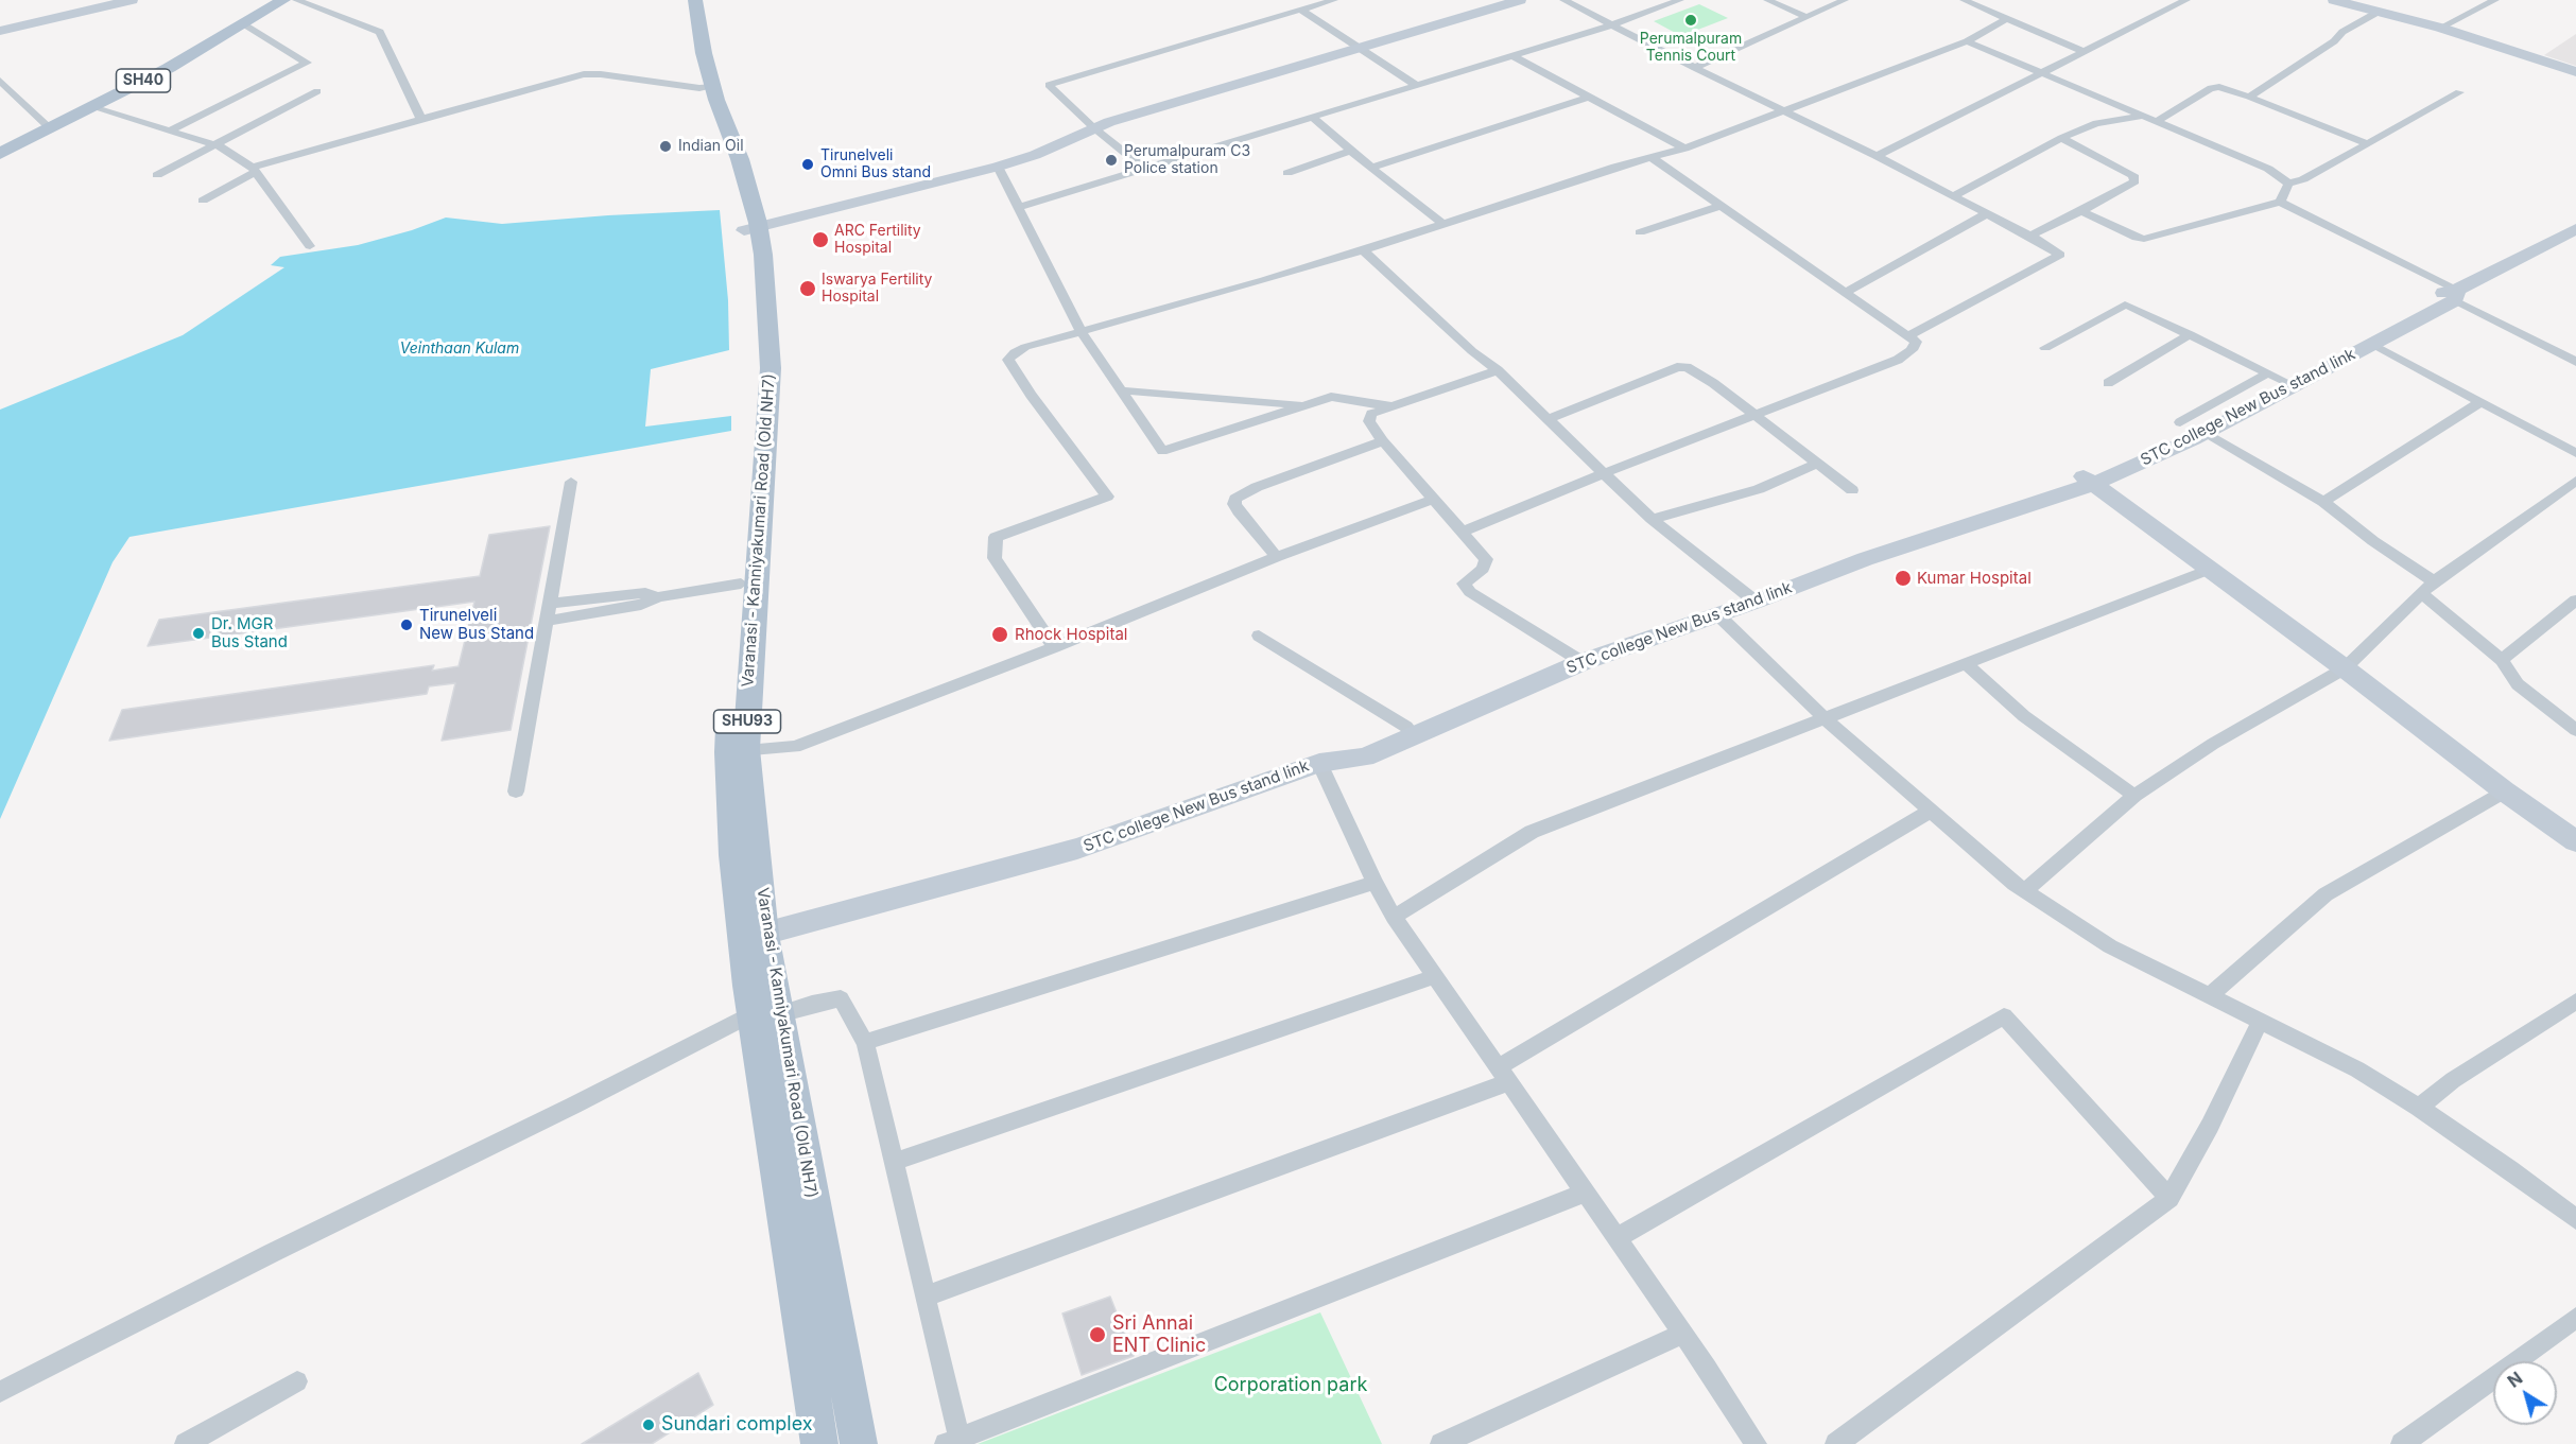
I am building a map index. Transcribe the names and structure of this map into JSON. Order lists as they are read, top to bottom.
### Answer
{
  "streets": {
    "main road": ["SH40", "Varanasi - Kanniyakumari Road (Old NH7)", "SHU93"],
    "street": ["STC college New Bus stand link"]
  },
  "crossings": [
    ["STC college New Bus stand link", "Varanasi - Kanniyakumari Road (Old NH7)"]
  ],
  "water": ["Veinthaan Kulam"],
  "parks": ["Corporation park"],
  "places": [
    "Perumalpuram Tennis Court",
    "Indian Oil",
    "Perumalpuram C3 Police station",
    "Tirunelveli Omni Bus stand",
    "ARC Fertility Hospital",
    "Iswarya Fertility Hospital",
    "Kumar Hospital",
    "Tirunelveli New Bus Stand",
    "Dr. MGR Bus Stand",
    "Rhock Hospital",
    "Sri Annai ENT Clinic",
    "Sundari complex"
  ],
  "north": "top left"
}
